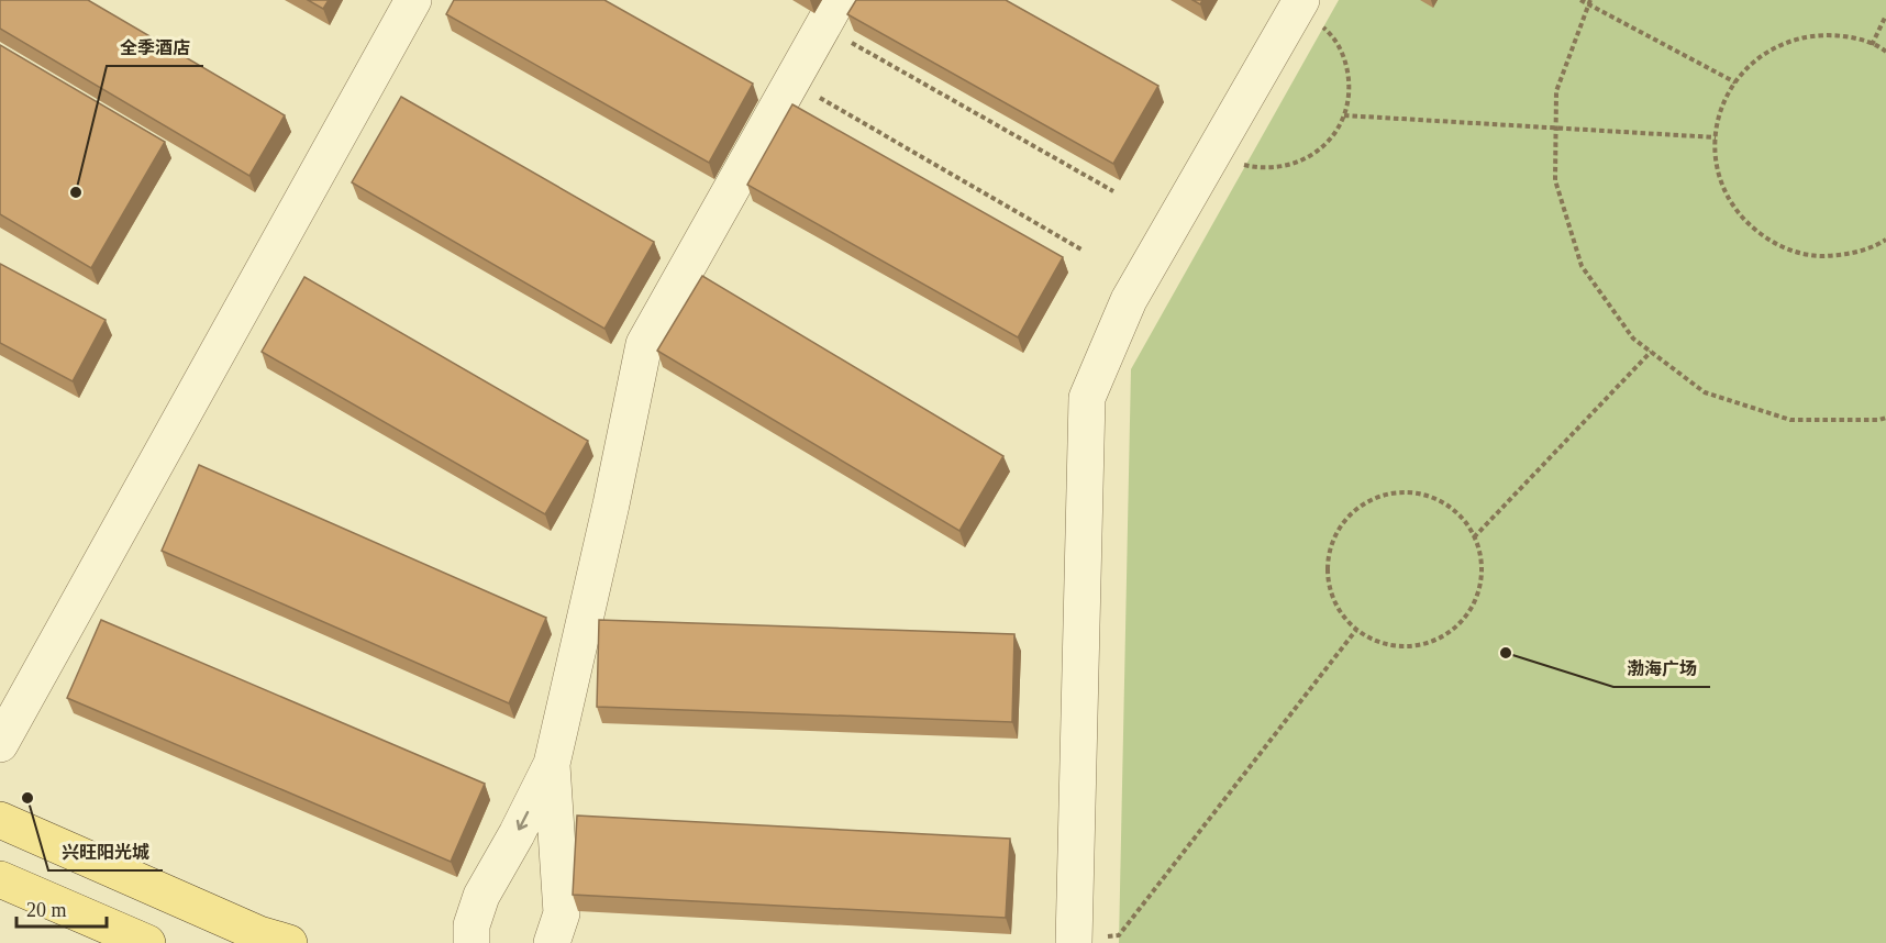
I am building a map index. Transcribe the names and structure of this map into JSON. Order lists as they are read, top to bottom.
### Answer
{
  "places": ["全季酒店", "渤海广场", "兴旺阳光城"],
  "scale_bar": "20 m"
}
